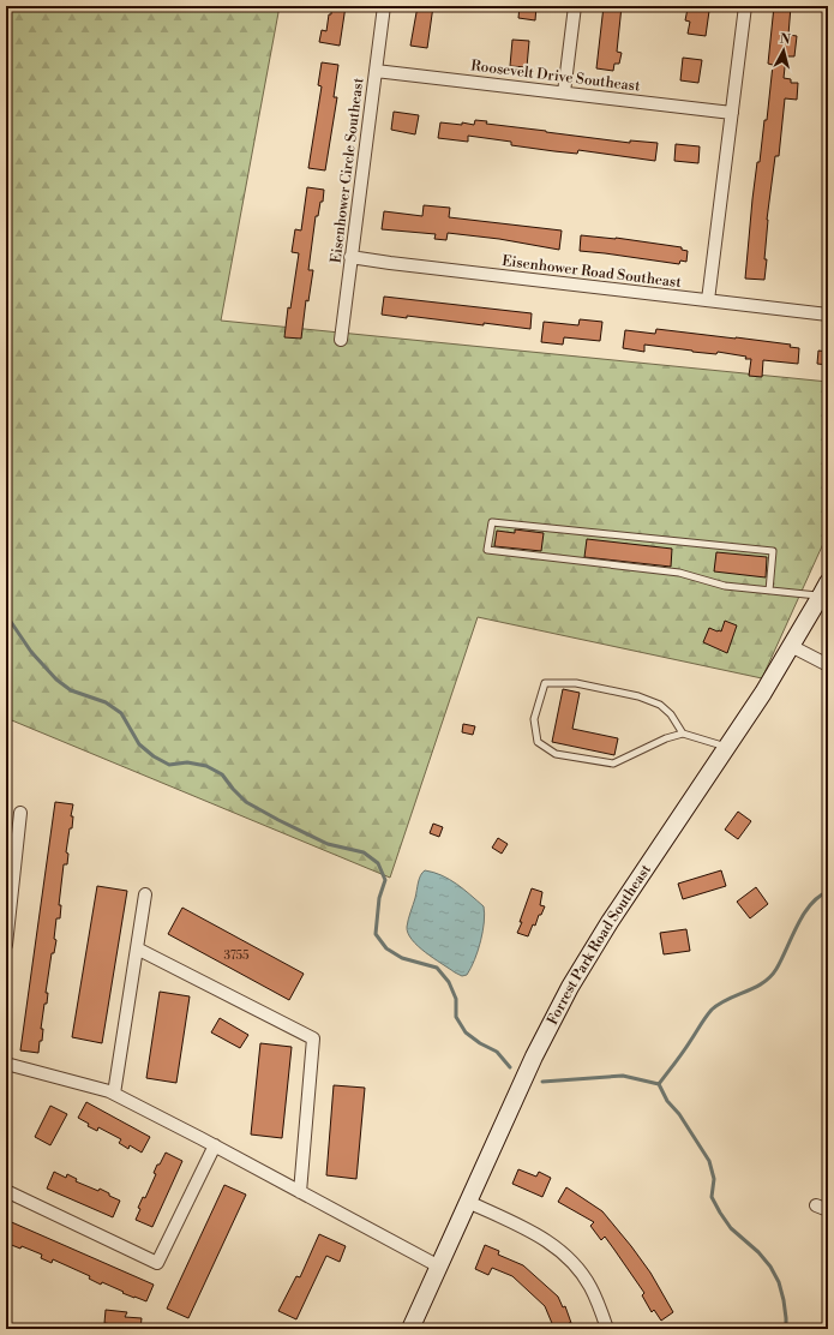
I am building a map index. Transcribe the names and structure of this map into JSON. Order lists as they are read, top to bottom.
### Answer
{
  "streets": {
    "street": [
      "Roosevelt Drive Southeast",
      "Eisenhower Circle Southeast",
      "Eisenhower Road Southeast",
      "Forrest Park Road Southeast"
    ]
  },
  "crossings": [
    ["Roosevelt Drive Southeast", "Eisenhower Circle Southeast"],
    ["Eisenhower Circle Southeast", "Eisenhower Road Southeast"]
  ],
  "house_numbers": ["3755"],
  "north": "top"
}
